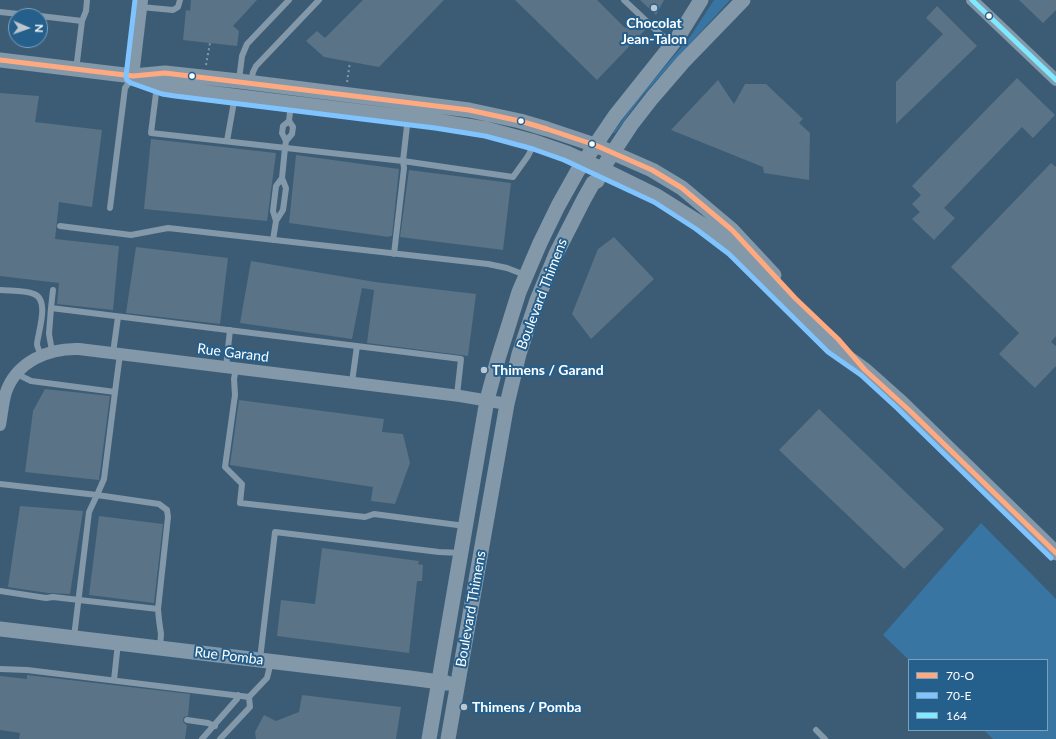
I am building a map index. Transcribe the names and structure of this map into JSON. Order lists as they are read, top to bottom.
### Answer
{
  "streets": {
    "street": ["Boulevard Thimens", "Rue Garand", "Rue Pomba"]
  },
  "crossings": [
    ["Boulevard Thimens", "Rue Garand"],
    ["Boulevard Thimens", "Rue Pomba"]
  ],
  "places": ["Chocolat Jean-Talon", "Thimens / Garand", "Thimens / Pomba"],
  "lines": ["transit line 70-E", "transit line 164", "transit line 70-O"],
  "legend": ["70-O", "70-E", "164"],
  "north": "right"
}
